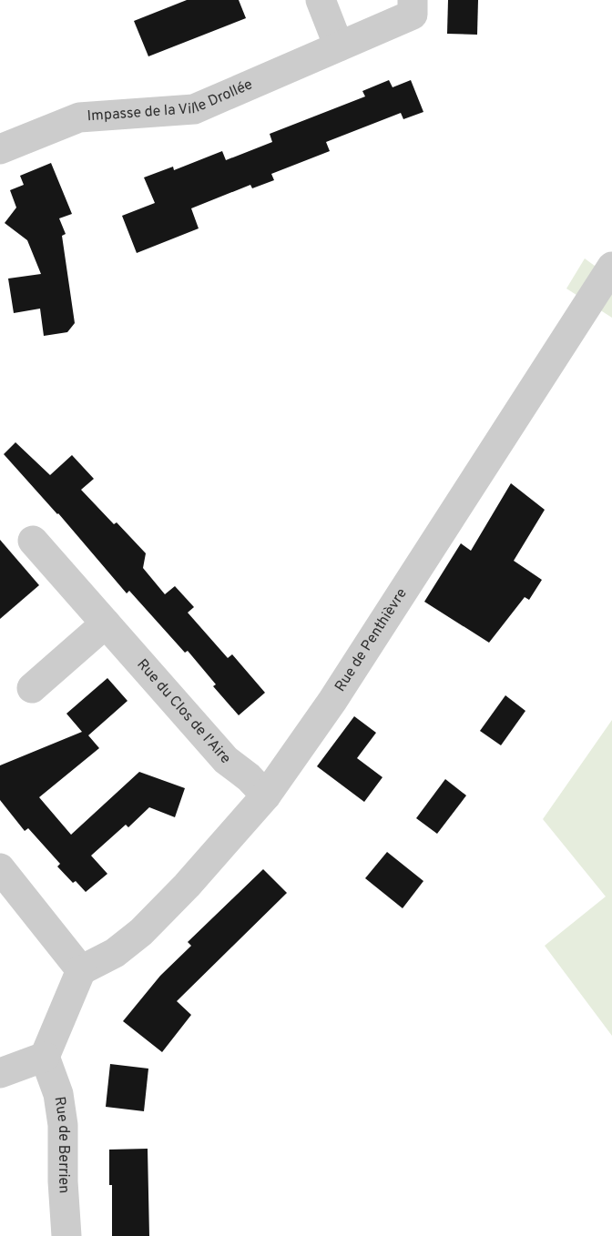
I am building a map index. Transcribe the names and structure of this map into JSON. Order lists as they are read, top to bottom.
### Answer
{
  "streets": {
    "street": [
      "Impasse de la Ville Drollée",
      "Rue de Penthièvre",
      "Rue du Clos de l'Aire",
      "Rue de Berrien"
    ]
  },
  "crossings": [
    ["Rue de Penthièvre", "Rue du Clos de l'Aire"]
  ]
}
